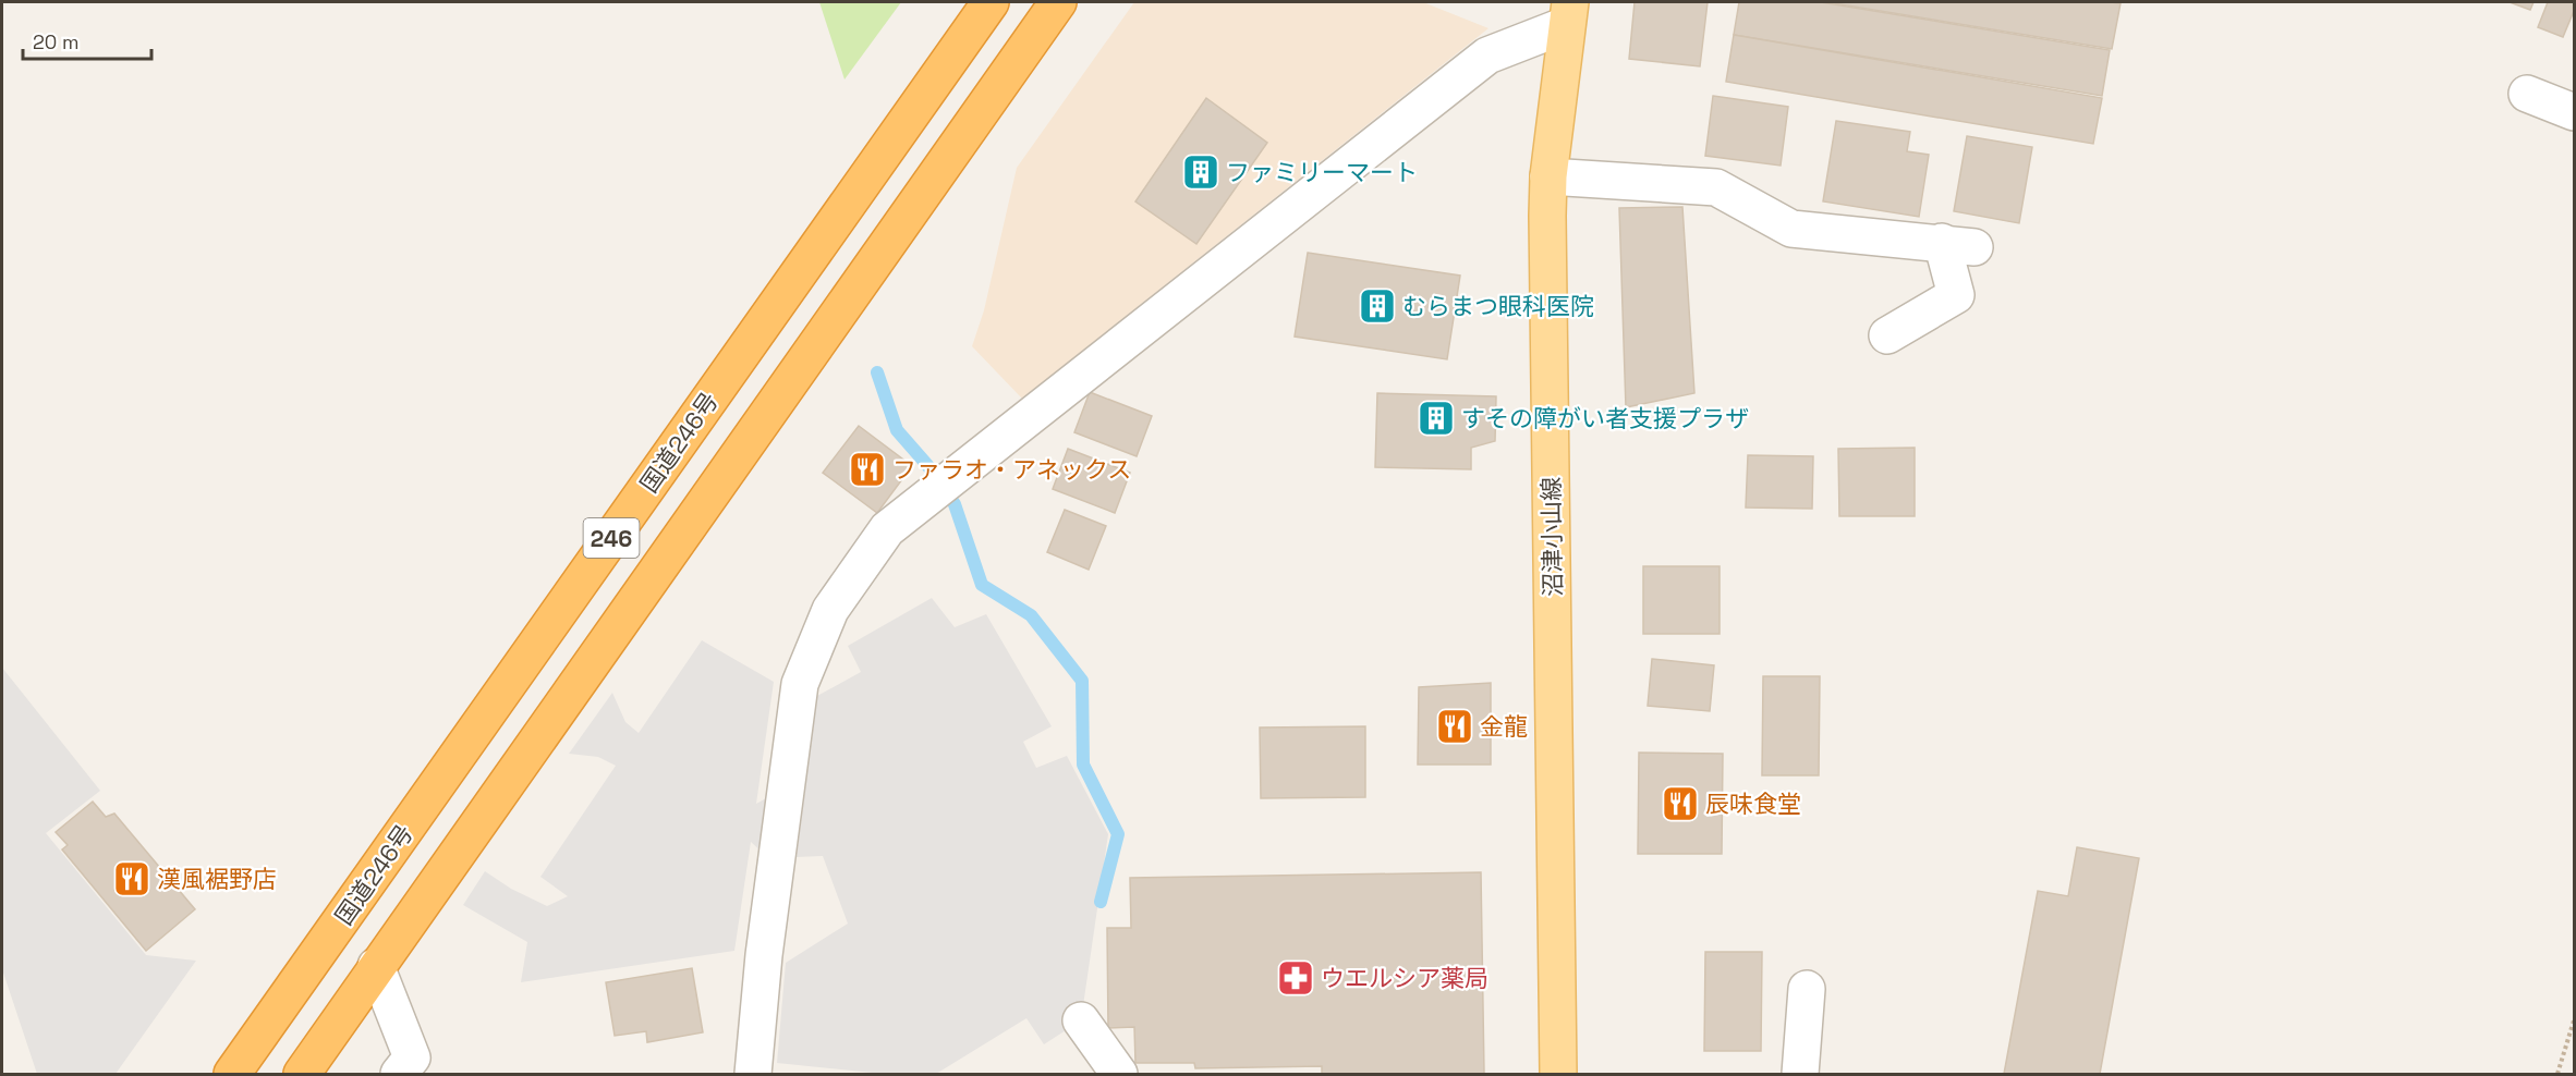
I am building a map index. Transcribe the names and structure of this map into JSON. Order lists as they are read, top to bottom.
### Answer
{
  "streets": {
    "highway": ["国道246号", "246"],
    "main road": ["沼津小山線"]
  },
  "places": {
    "building": ["ファミリーマート", "むらまつ眼科医院", "すその障がい者支援プラザ"],
    "restaurant": [
      "ファラオ・アネックス",
      "金龍",
      "辰味食堂",
      "漢風裾野店"
    ],
    "pharmacy": ["ウエルシア薬局"]
  },
  "scale_bar": "20 m"
}
